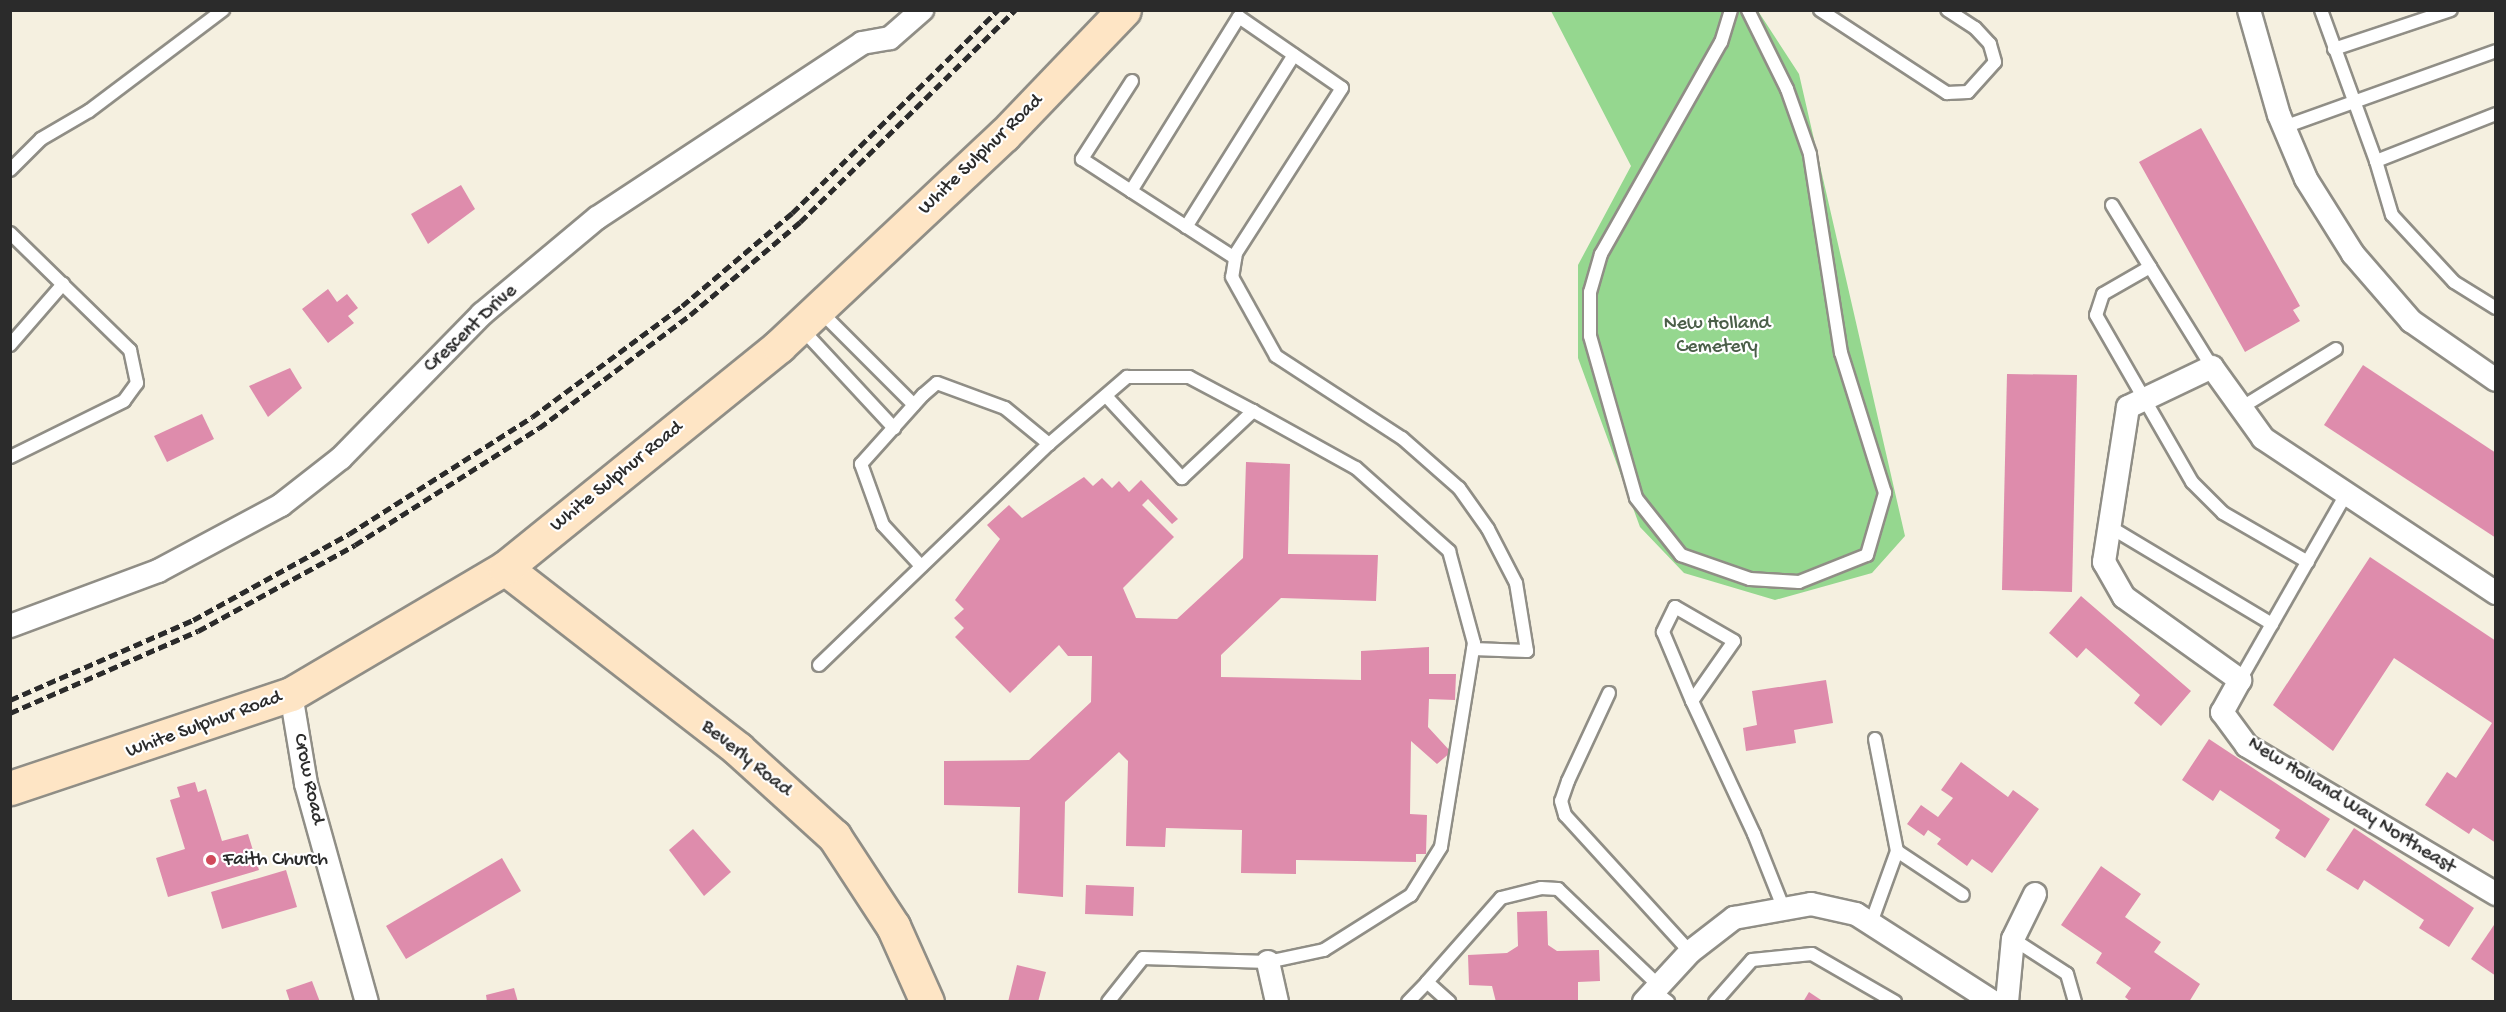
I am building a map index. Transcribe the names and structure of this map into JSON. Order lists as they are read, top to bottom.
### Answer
{
  "streets": {
    "street": [
      "White Sulphur Road",
      "Crescent Drive",
      "Beverly Road",
      "Crow Road",
      "New Holland Way Northeast"
    ]
  },
  "crossings": [
    ["White Sulphur Road", "Beverly Road"],
    ["White Sulphur Road", "Crow Road"]
  ],
  "parks": ["New Holland Cemetery"],
  "places": ["Faith Church"]
}
